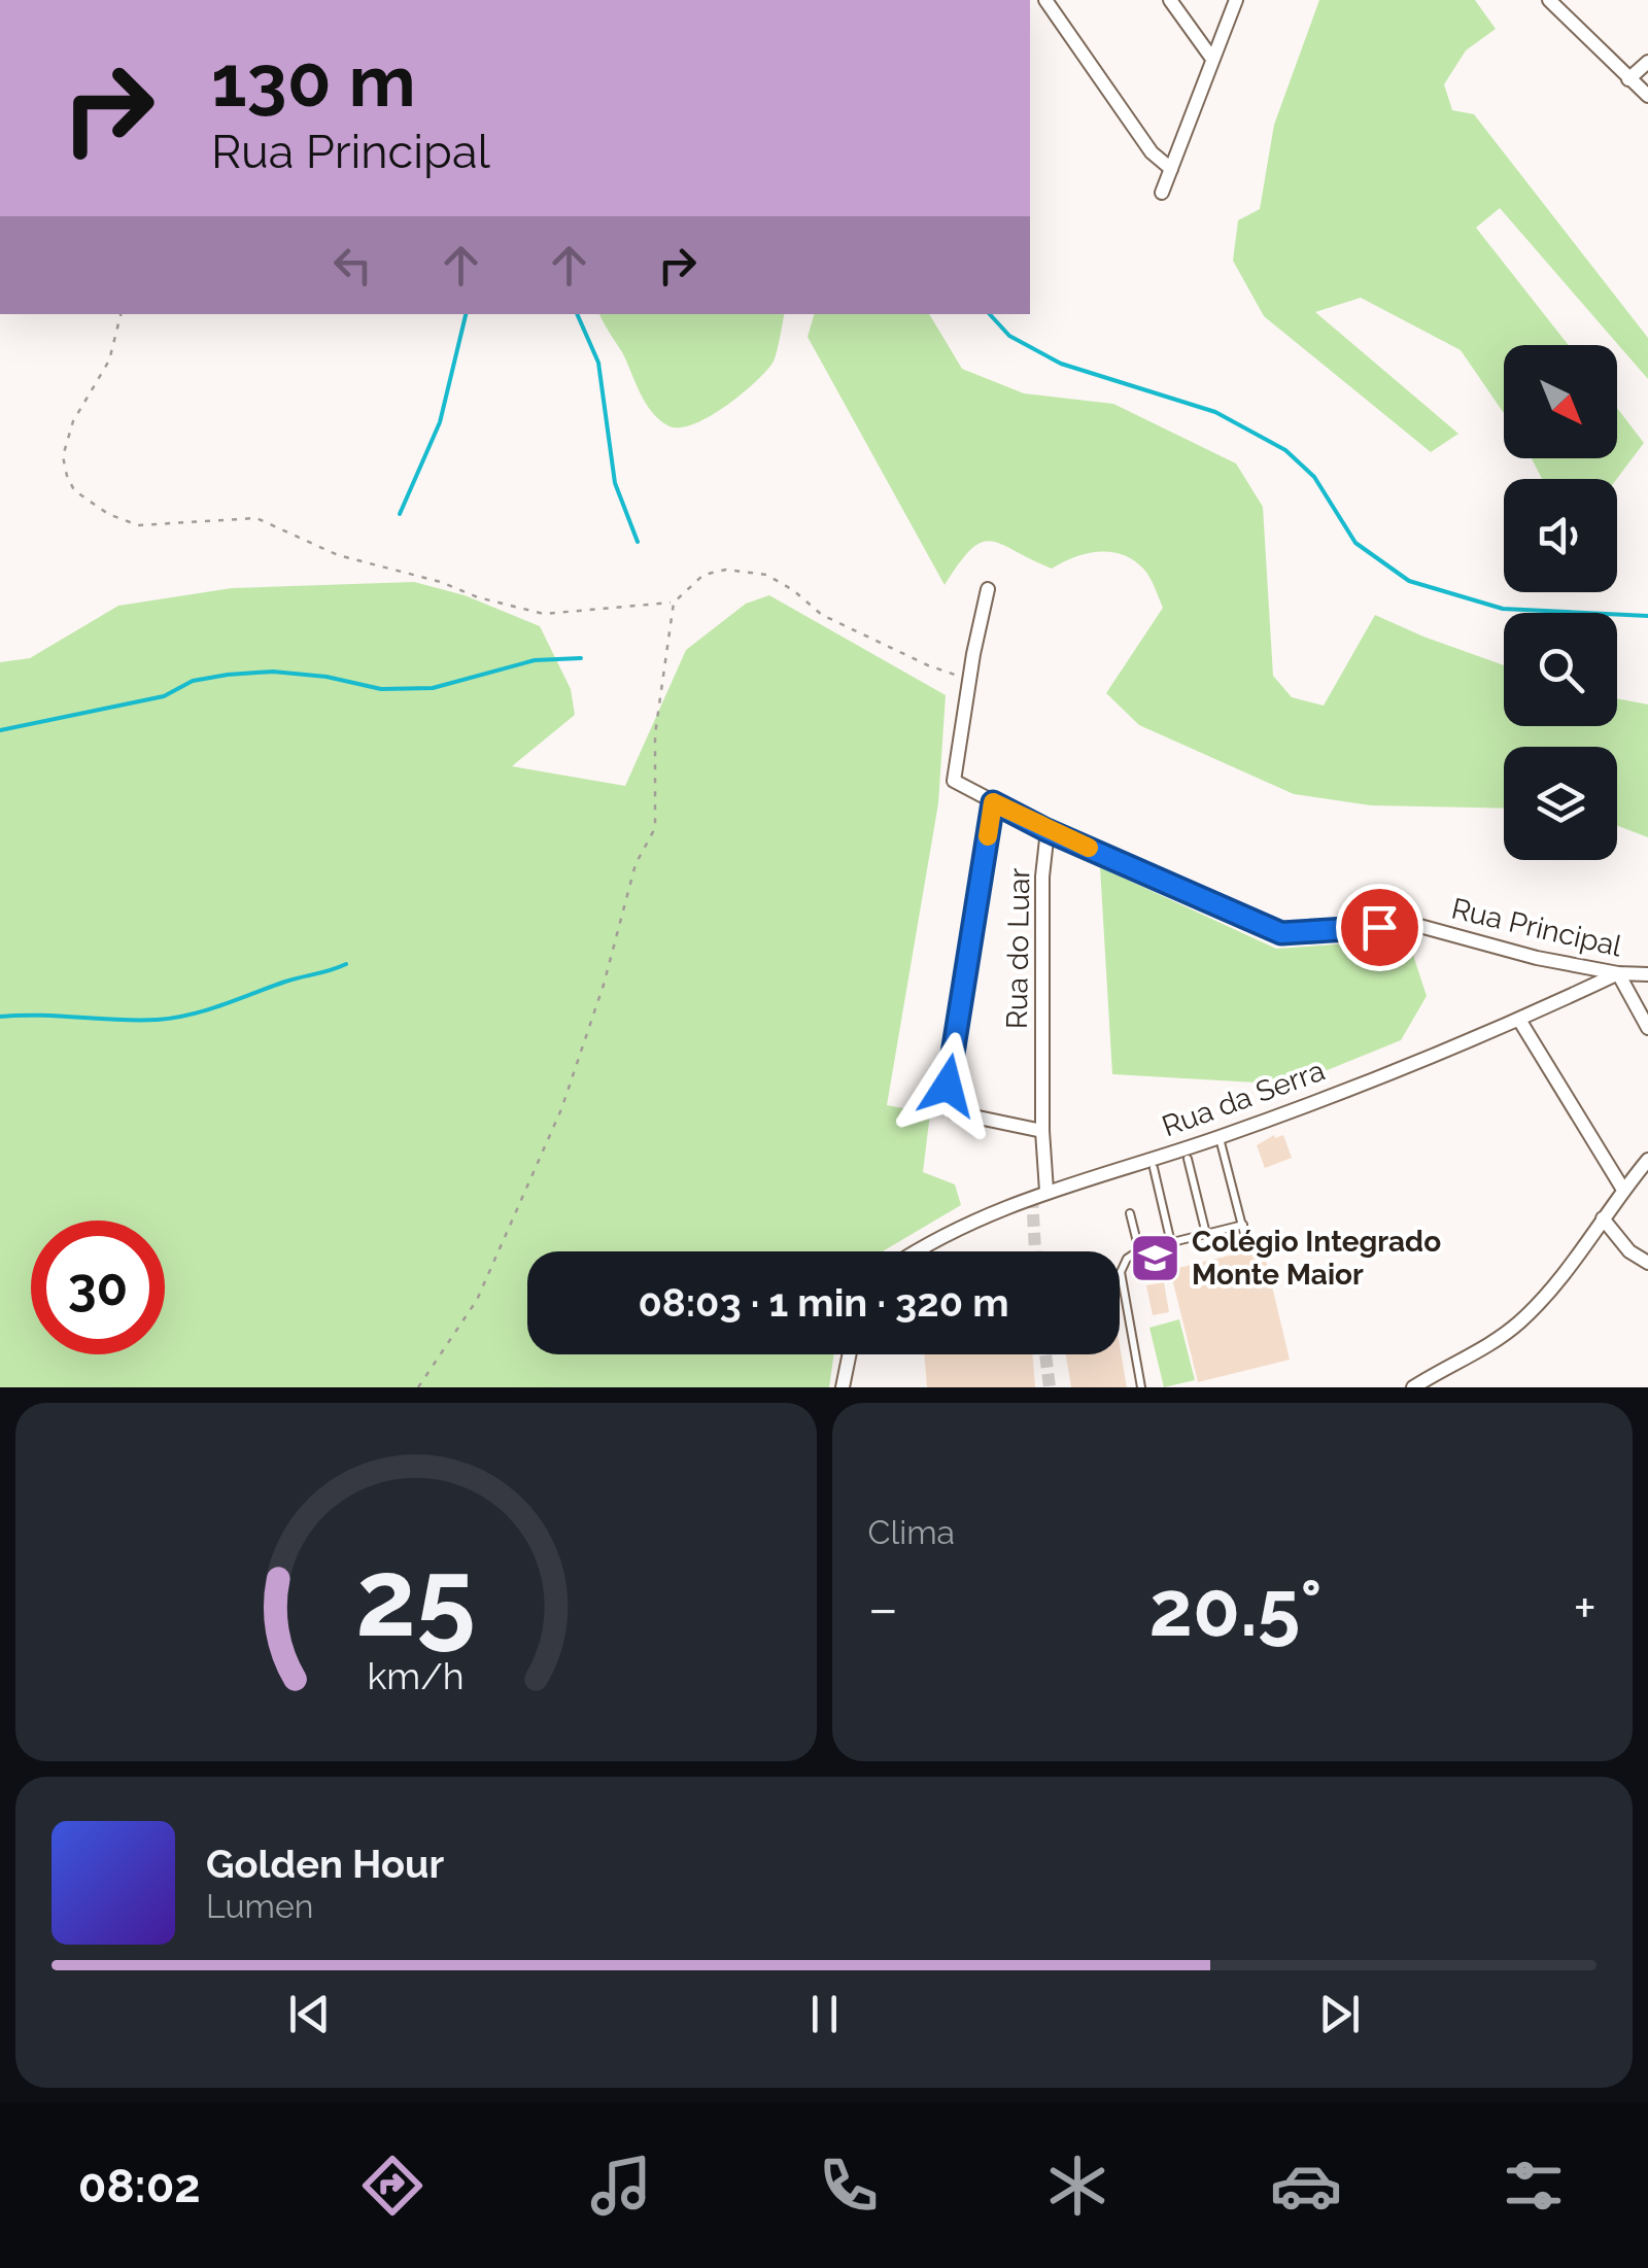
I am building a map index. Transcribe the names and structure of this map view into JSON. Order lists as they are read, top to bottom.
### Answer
{
  "streets": {
    "street": ["Rua Principal", "Rua do Luar", "Rua da Serra"]
  },
  "crossings": [
    ["Rua Principal", "Rua do Luar"],
    ["Rua Principal", "Rua da Serra"],
    ["Rua do Luar", "Rua da Serra"]
  ],
  "places": {
    "school or university": ["Colégio Integrado Monte Maior"]
  },
  "north": "bottom right",
  "page": {
    "turn": ["130 m", "Rua Principal"],
    "limit": "30",
    "trip": "08:03 · 1 min · 320 m",
    "tile": "Clima",
    "heat": ["−", "20.5°", "+"],
    "song": ["Golden Hour", "Lumen"],
    "tabs": "08:02",
    "gauge": ["25", "km/h"]
  }
}
